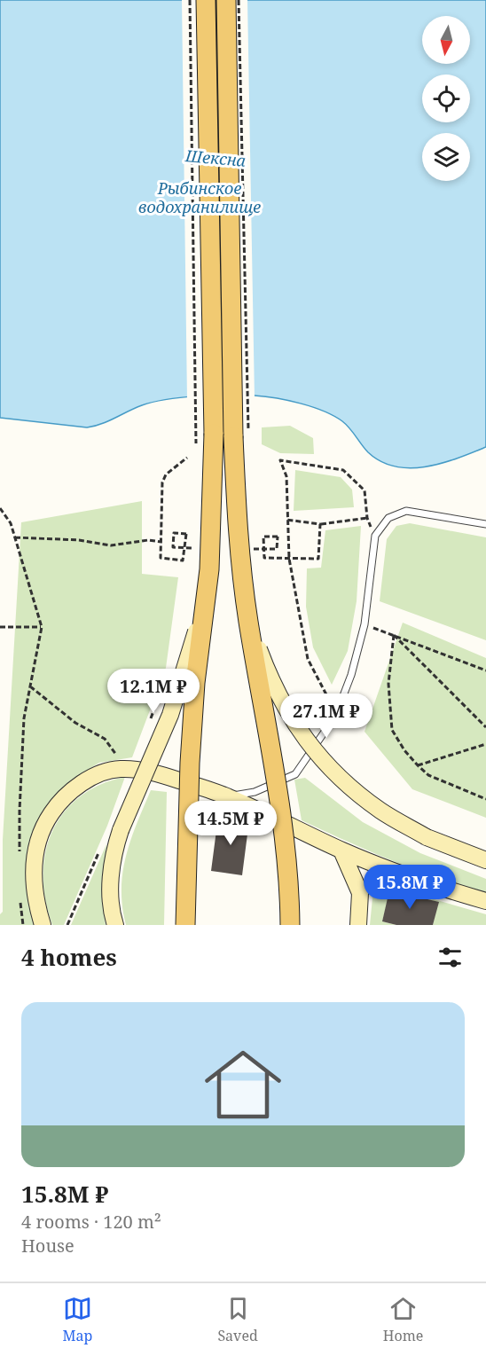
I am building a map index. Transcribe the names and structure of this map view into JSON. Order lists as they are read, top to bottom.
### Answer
{
  "water": ["Шексна", "Рыбинское водохранилище"],
  "north": "bottom",
  "page": {
    "price": [
      "12.1M ₽",
      "27.1M ₽",
      "14.5M ₽",
      "15.8M ₽"
    ],
    "heading": "4 homes",
    "list": [
      {
        "name": "15.8M ₽",
        "note": "4 rooms · 120 m² · House"
      }
    ],
    "tabs": ["Map", "Saved", "Home"]
  }
}
